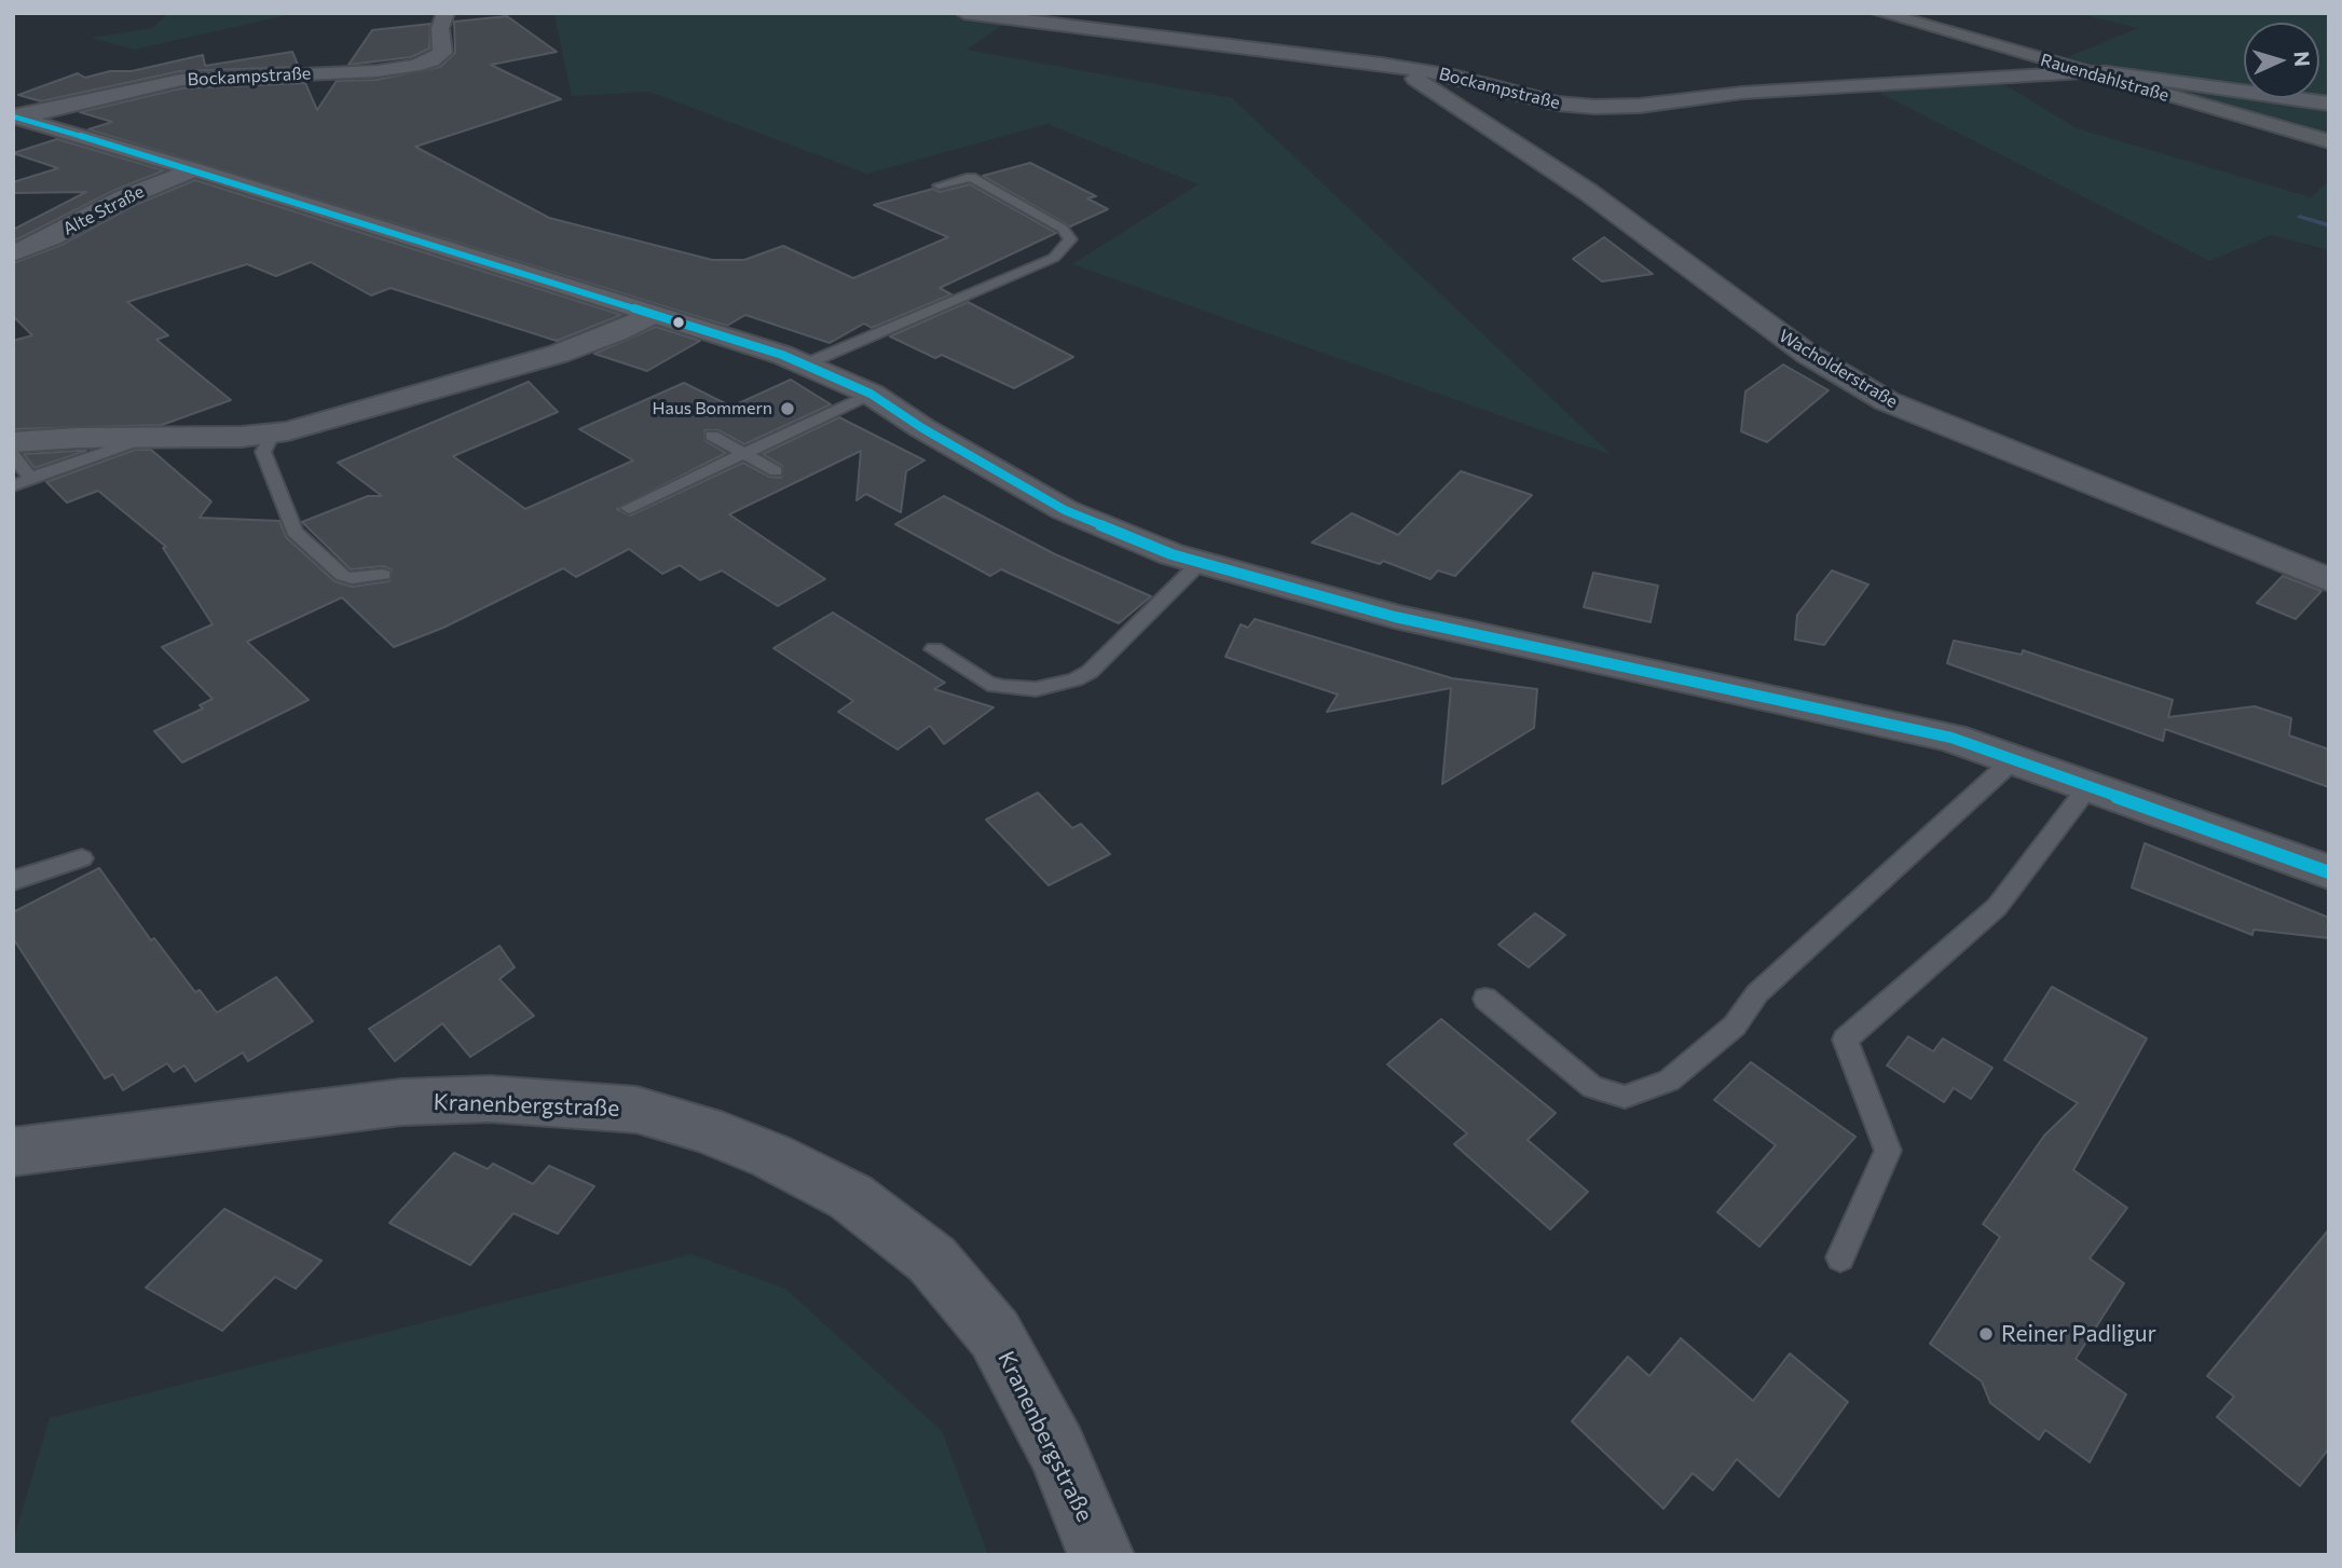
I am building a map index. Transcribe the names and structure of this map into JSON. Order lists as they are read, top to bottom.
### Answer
{
  "streets": {
    "street": [
      "Bockampstraße",
      "Rauendahlstraße",
      "Alte Straße",
      "Wacholderstraße",
      "Kranenbergstraße"
    ]
  },
  "crossings": [
    ["Bockampstraße", "Rauendahlstraße"],
    ["Bockampstraße", "Alte Straße"],
    ["Bockampstraße", "Wacholderstraße"]
  ],
  "places": ["Haus Bommern", "Reiner Padligur"],
  "north": "right"
}
